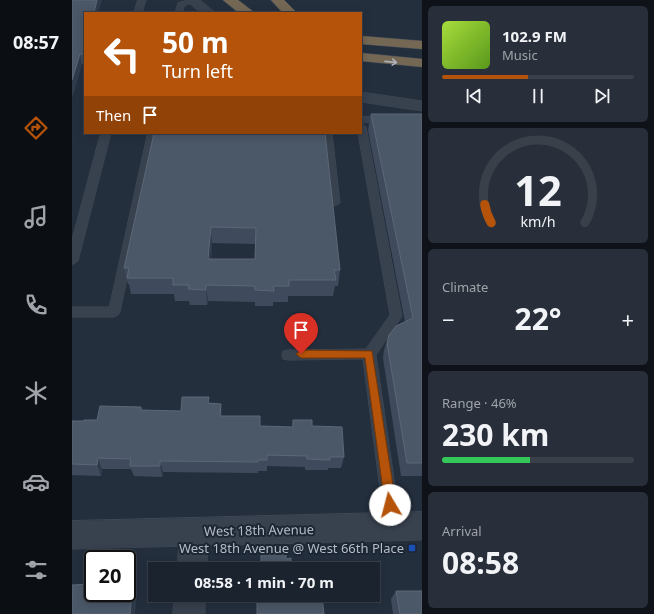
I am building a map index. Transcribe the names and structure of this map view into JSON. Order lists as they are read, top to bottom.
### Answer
{
  "streets": {
    "street": ["West 18th Avenue"]
  },
  "places": {
    "transit": ["West 18th Avenue @ West 66th Place"]
  },
  "page": {
    "tabs": "08:57",
    "turn": ["50 m", "Turn left"],
    "song": ["102.9 FM", "Music"],
    "then": "Then",
    "tile": [
      "Climate",
      ["Range · 46%", "230 km"],
      ["Arrival", "08:58"]
    ],
    "heat": ["−", "22°", "+"],
    "limit": "20",
    "trip": "08:58 · 1 min · 70 m",
    "gauge": ["12", "km/h"]
  }
}
